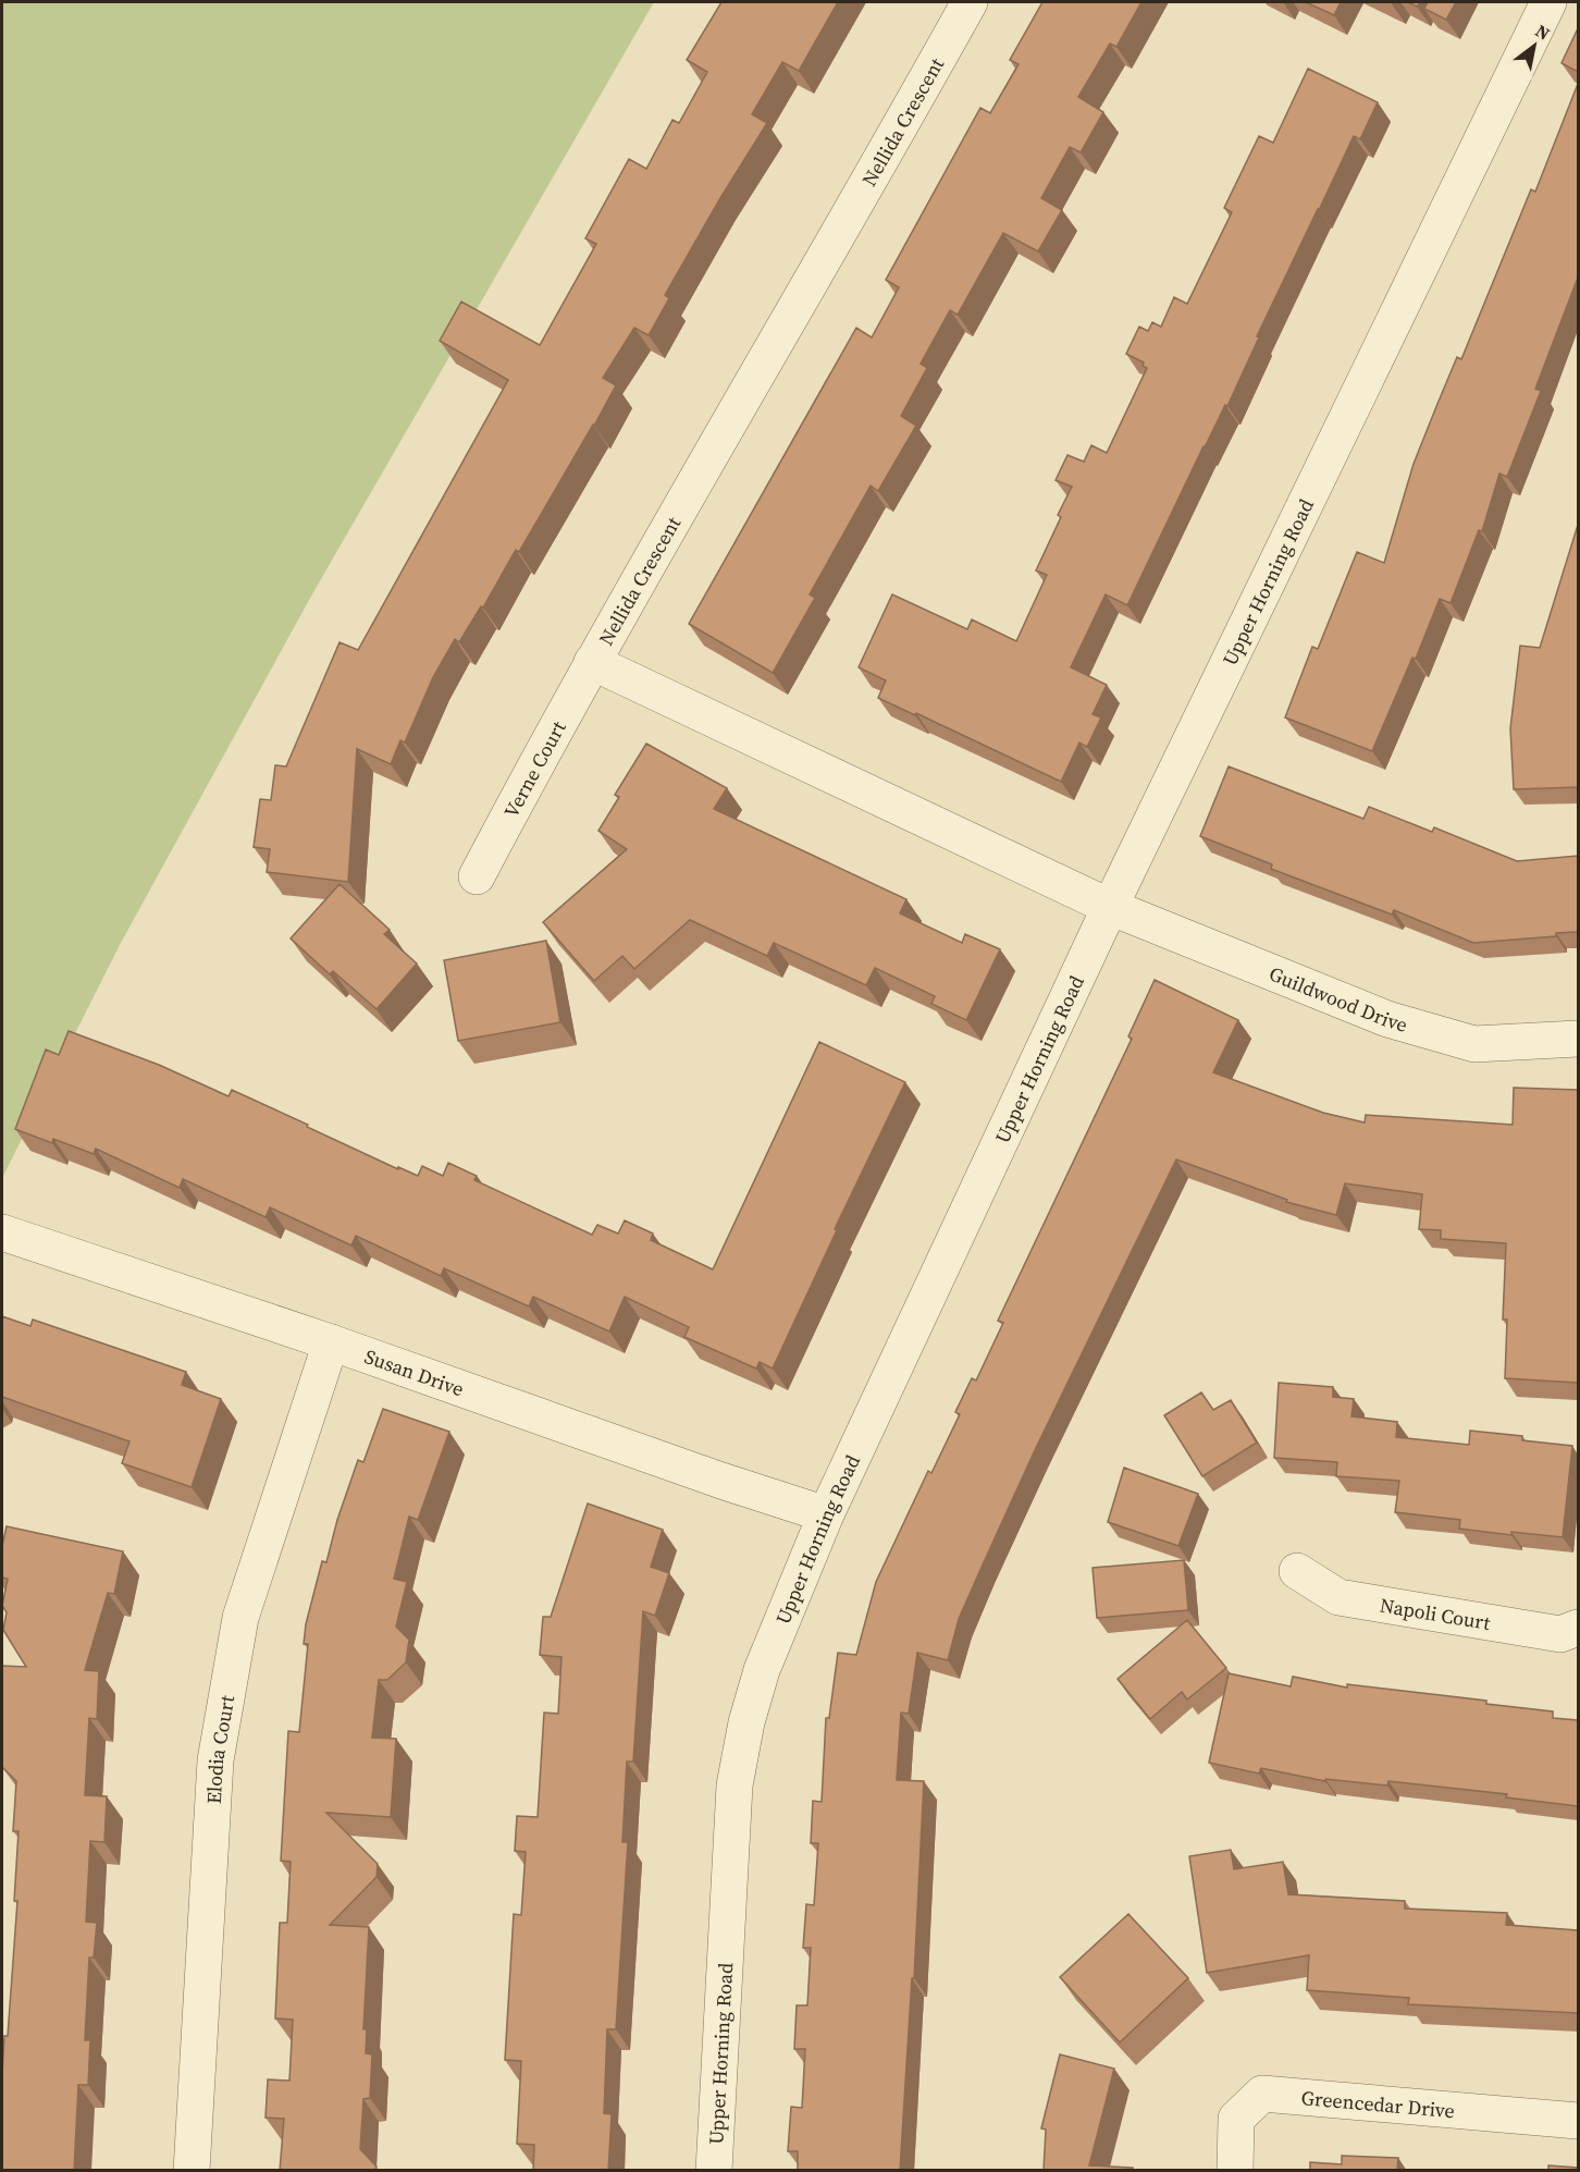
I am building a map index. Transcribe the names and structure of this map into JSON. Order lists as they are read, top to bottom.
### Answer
{
  "streets": {
    "street": [
      "Nellida Crescent",
      "Upper Horning Road",
      "Verne Court",
      "Guildwood Drive",
      "Susan Drive",
      "Napoli Court",
      "Elodia Court",
      "Greencedar Drive"
    ]
  },
  "crossings": [
    ["Nellida Crescent", "Upper Horning Road"],
    ["Nellida Crescent", "Verne Court"],
    ["Nellida Crescent", "Guildwood Drive"],
    ["Upper Horning Road", "Guildwood Drive"],
    ["Upper Horning Road", "Susan Drive"],
    ["Susan Drive", "Elodia Court"]
  ],
  "north": "top right"
}
